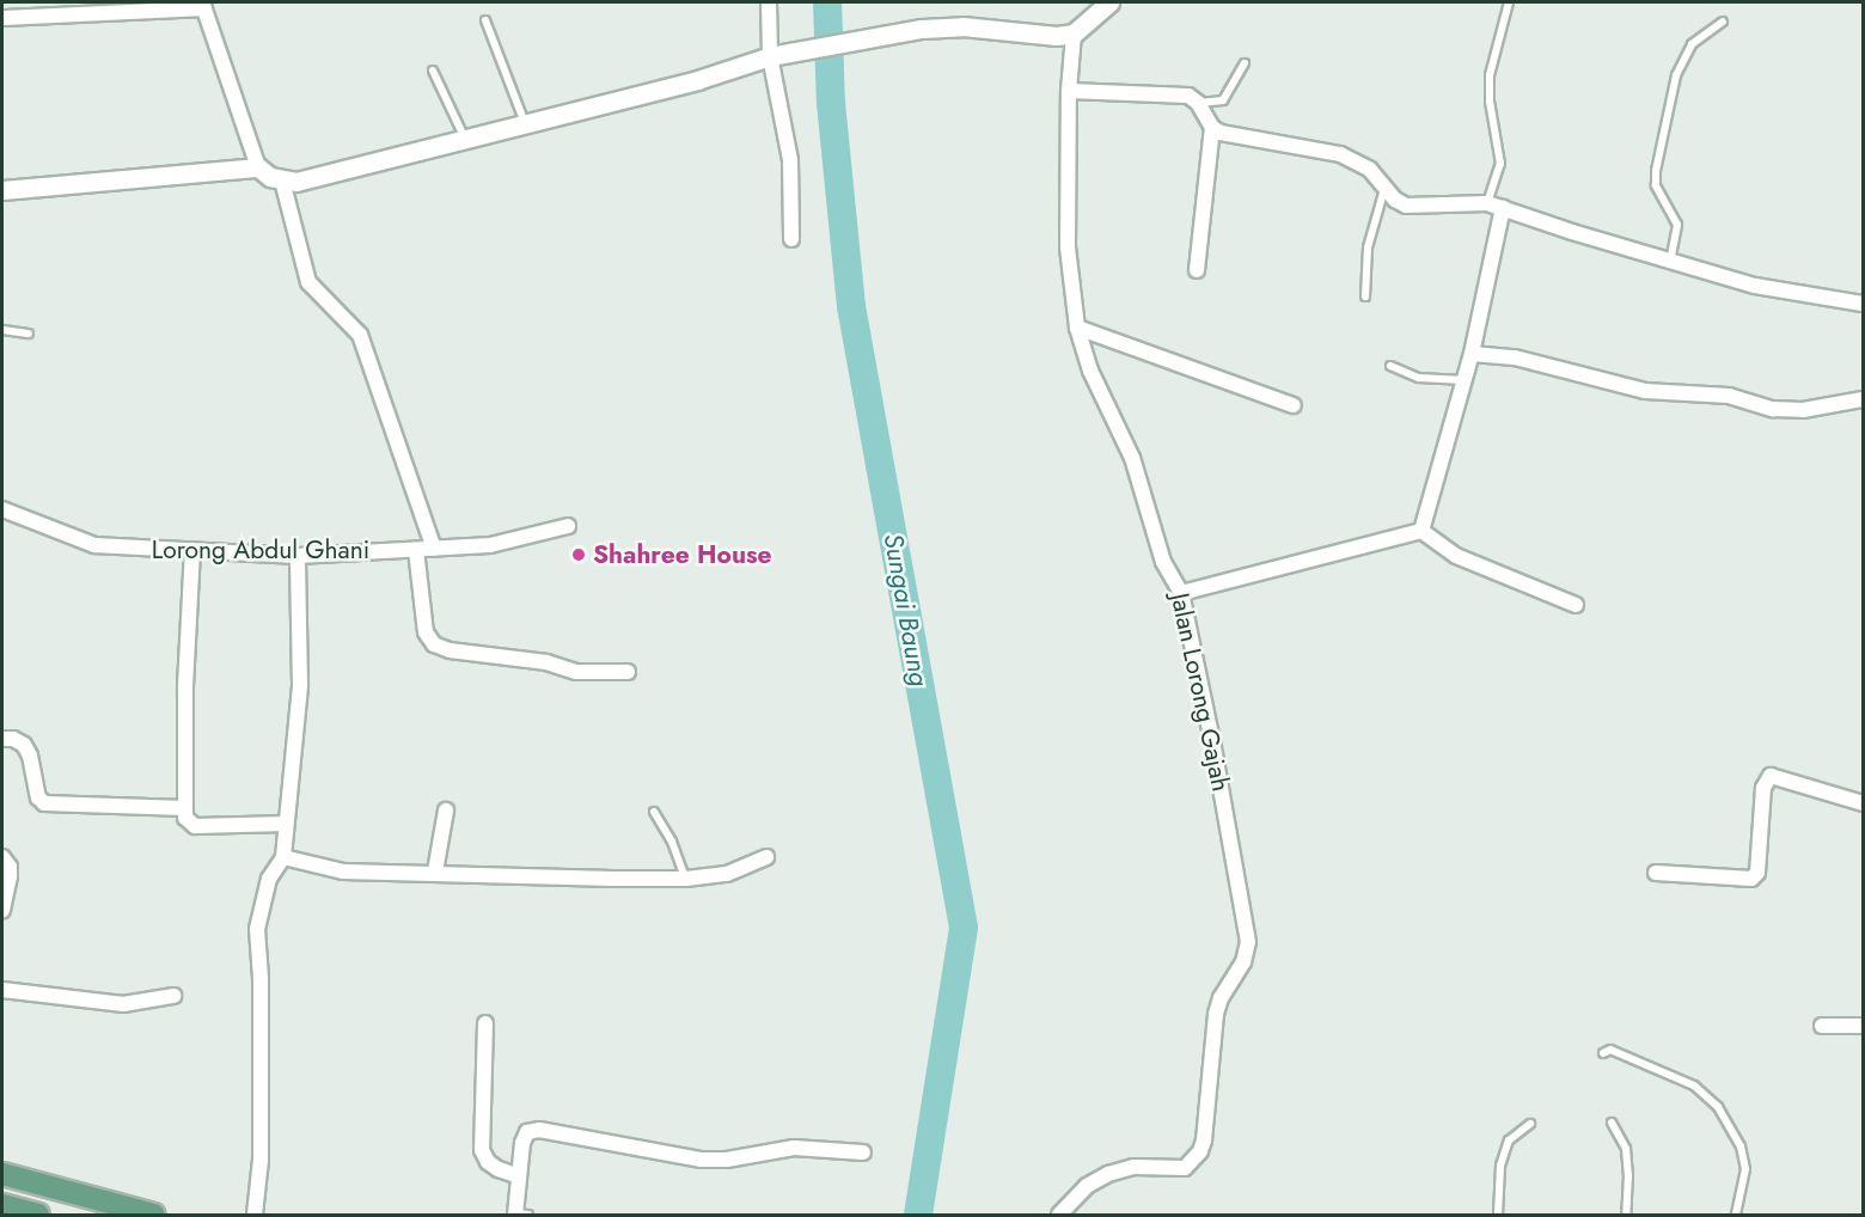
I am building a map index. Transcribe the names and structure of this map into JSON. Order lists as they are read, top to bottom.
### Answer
{
  "streets": {
    "street": ["Lorong Abdul Ghani", "Jalan Lorong Gajah"]
  },
  "water": ["Sungai Baung"],
  "places": ["Shahree House"]
}
